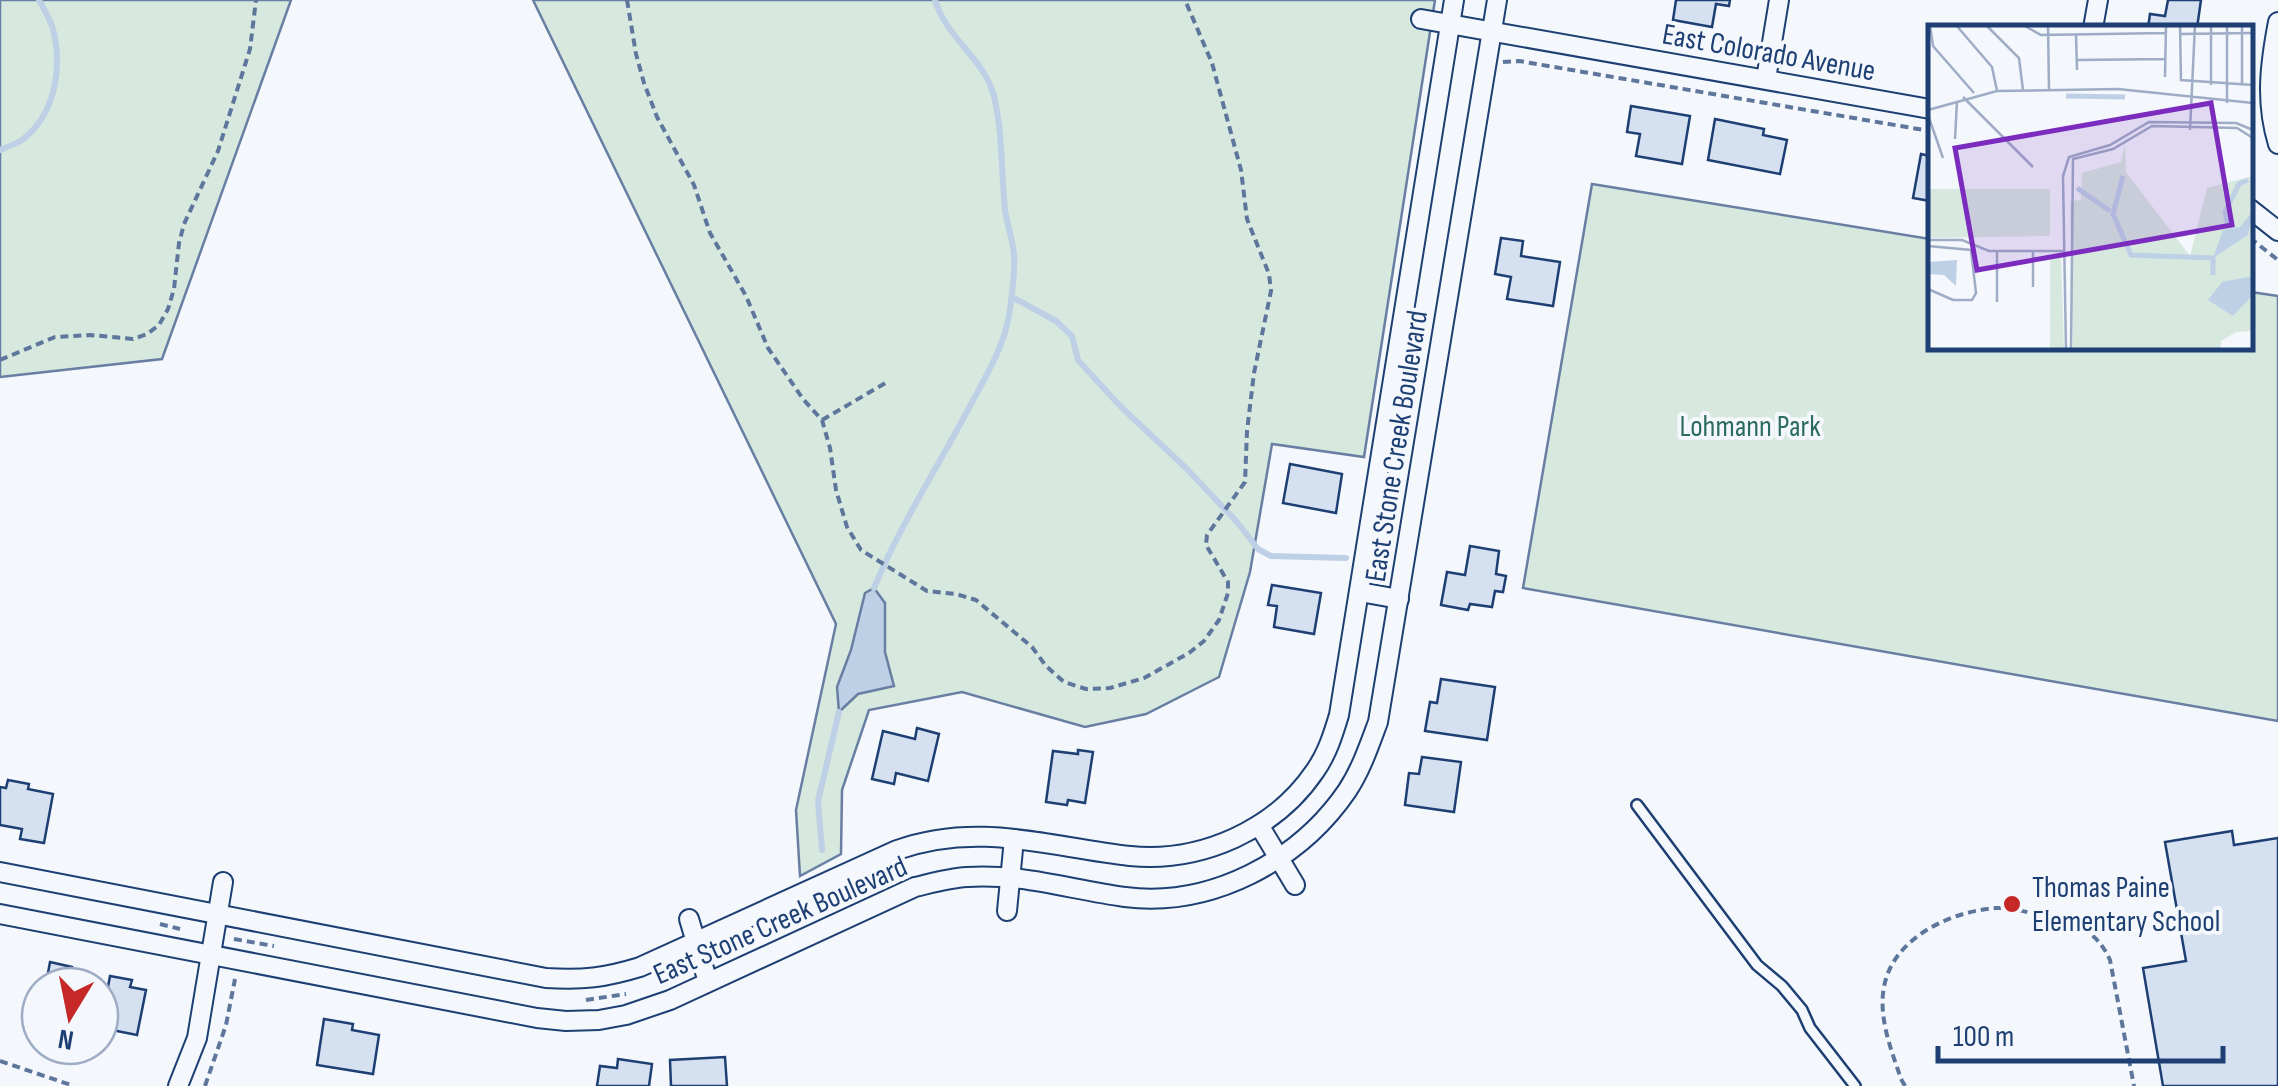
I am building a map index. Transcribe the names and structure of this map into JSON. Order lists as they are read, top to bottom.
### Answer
{
  "streets": {
    "street": ["East Colorado Avenue", "East Stone Creek Boulevard"]
  },
  "crossings": [
    ["East Colorado Avenue", "East Stone Creek Boulevard"]
  ],
  "parks": ["Lohmann Park"],
  "places": ["Thomas Paine Elementary School"],
  "scale_bar": "100 m",
  "north": "bottom"
}
